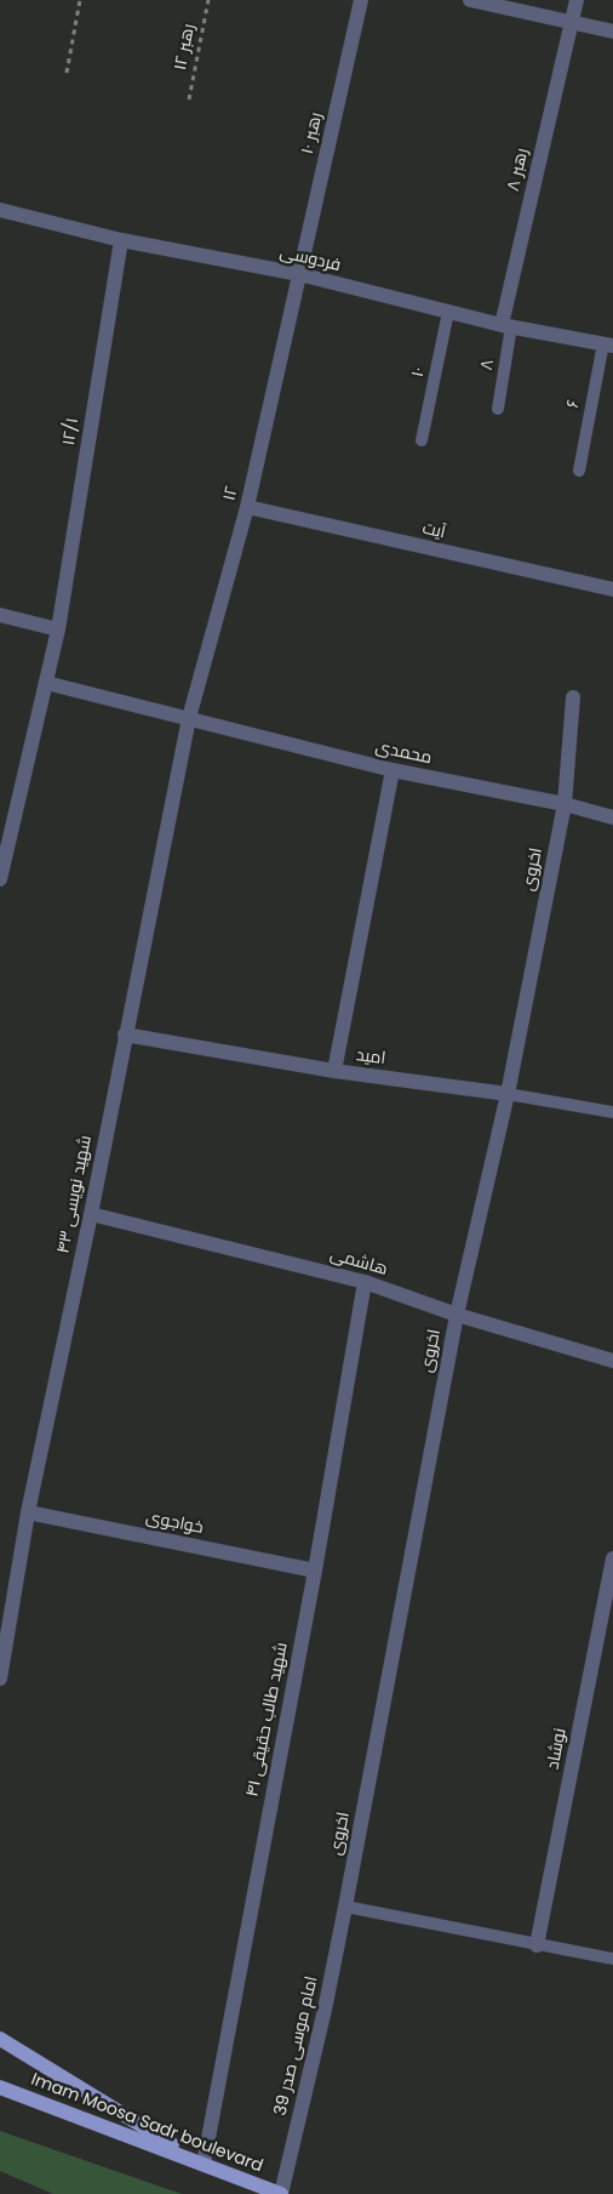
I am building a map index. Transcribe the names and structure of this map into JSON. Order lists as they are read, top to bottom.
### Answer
{
  "streets": {
    "main road": ["Imam Moosa Sadr boulevard"],
    "street": [
      "رهبر ۱۰",
      "رهبر ۸",
      "فردوسی",
      "۱۲/۱",
      "۱۲",
      "آیت",
      "محمدی",
      "اخروی",
      "امید",
      "۴۳ شهید نویسی",
      "هاشمی",
      "خواجوی",
      "۴۱ شهید طالب حقیقی",
      "نوشاد",
      "امام موسی صدر 39"
    ],
    "lane": ["۸", "۱۰", "۶"],
    "path": ["رهبر ۱۲"]
  },
  "crossings": [
    ["رهبر ۱۰", "فردوسی"],
    ["رهبر ۱۰", "۱۲"],
    ["رهبر ۸", "فردوسی"],
    ["رهبر ۸", "۸"],
    ["فردوسی", "۸"],
    ["فردوسی", "۱۰"],
    ["فردوسی", "۶"],
    ["فردوسی", "۱۲/۱"],
    ["فردوسی", "۱۲"],
    ["۱۲/۱", "محمدی"],
    ["۱۲", "آیت"],
    ["۱۲", "محمدی"],
    ["۱۲", "۴۳ شهید نویسی"],
    ["محمدی", "اخروی"],
    ["محمدی", "۴۳ شهید نویسی"],
    ["اخروی", "امید"],
    ["اخروی", "هاشمی"],
    ["اخروی", "امام موسی صدر 39"],
    ["امید", "۴۳ شهید نویسی"],
    ["۴۳ شهید نویسی", "هاشمی"],
    ["۴۳ شهید نویسی", "خواجوی"],
    ["هاشمی", "۴۱ شهید طالب حقیقی"],
    ["خواجوی", "۴۱ شهید طالب حقیقی"],
    ["۴۱ شهید طالب حقیقی", "Imam Moosa Sadr boulevard"],
    ["امام موسی صدر 39", "Imam Moosa Sadr boulevard"]
  ]
}
